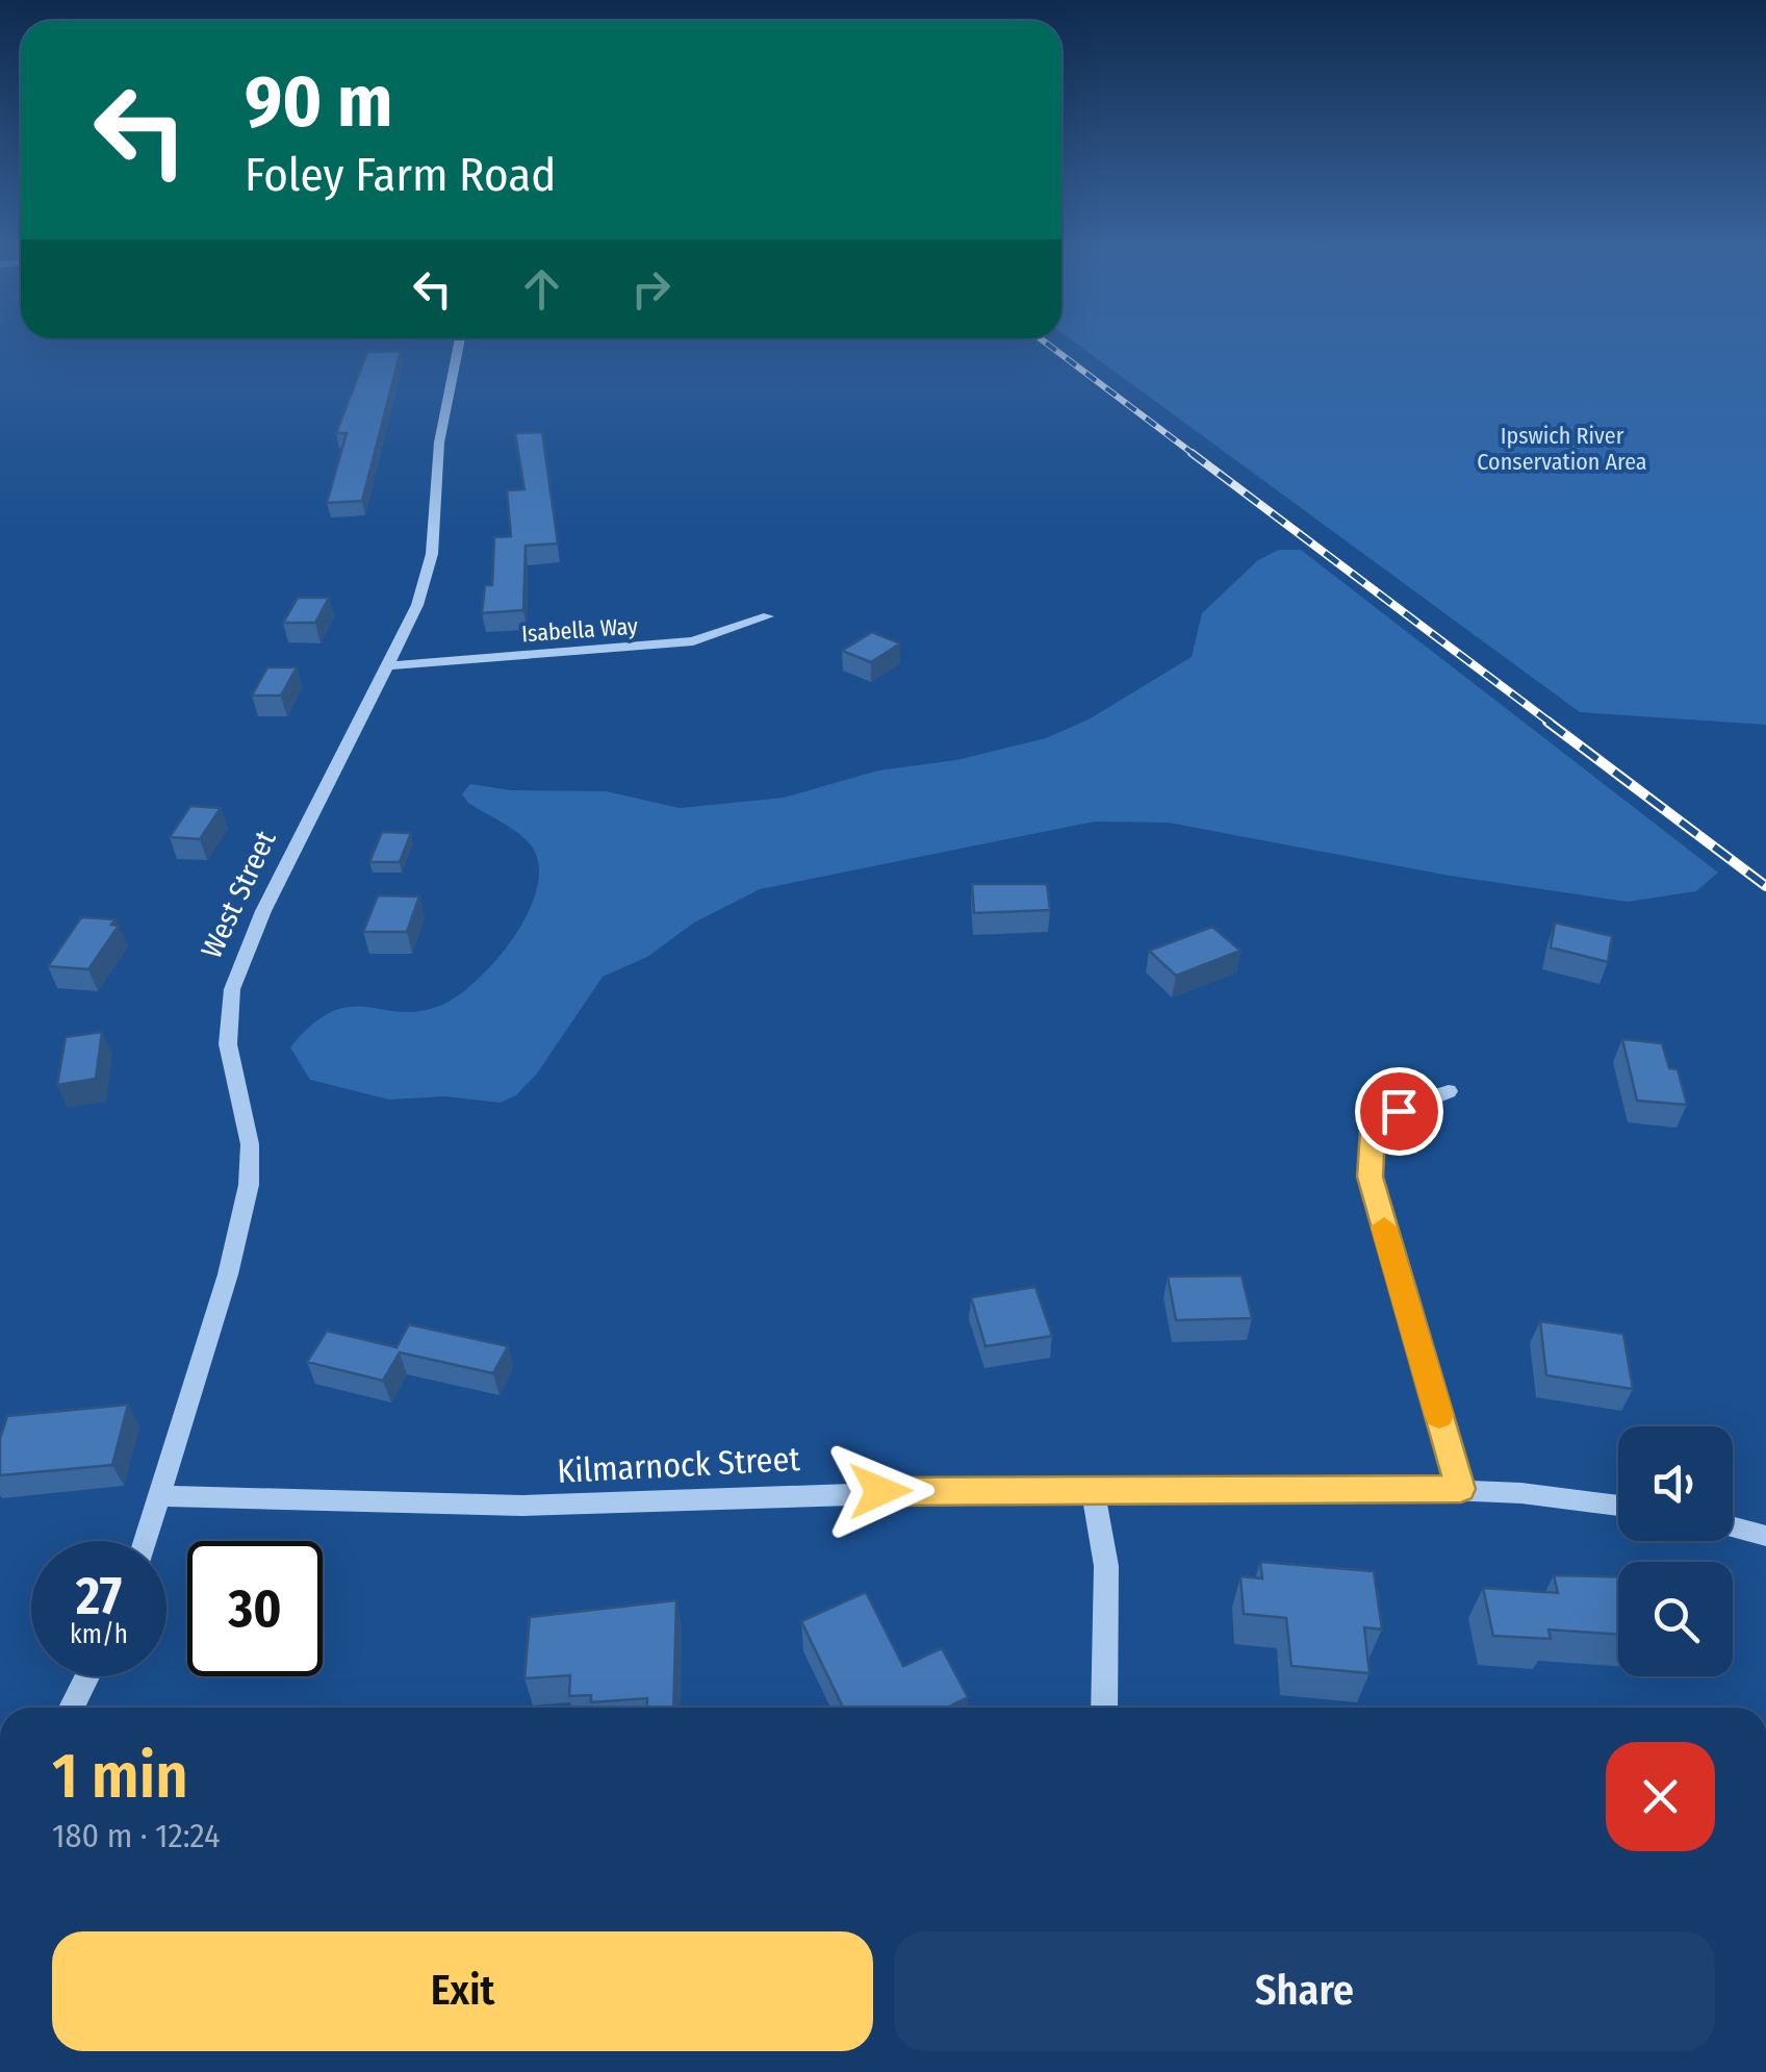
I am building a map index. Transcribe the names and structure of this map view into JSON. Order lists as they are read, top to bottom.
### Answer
{
  "streets": {
    "street": ["Isabella Way", "West Street", "Kilmarnock Street"]
  },
  "crossings": [
    ["Isabella Way", "West Street"],
    ["West Street", "Kilmarnock Street"]
  ],
  "parks": ["Ipswich River Conservation Area"],
  "page": {
    "turn": ["90 m", "Foley Farm Road"],
    "speed": "27 km/h",
    "limit": "30",
    "heading": ["1 min", "180 m · 12:24"],
    "buttons": ["Exit", "Share"]
  }
}
